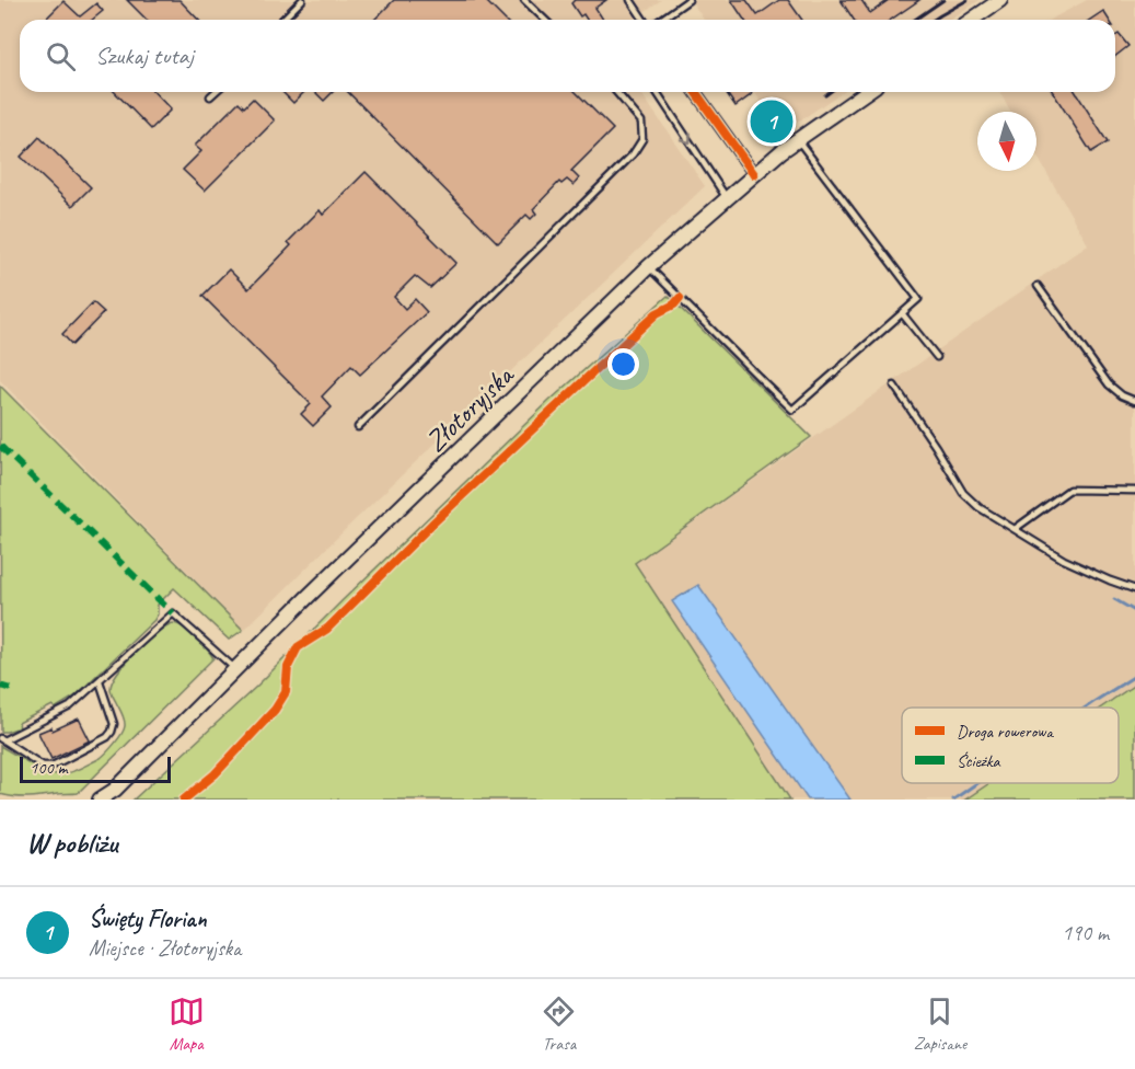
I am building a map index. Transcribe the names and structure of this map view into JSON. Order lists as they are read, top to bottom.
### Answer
{
  "streets": {
    "main road": ["Złotoryjska"]
  },
  "legend": ["Droga rowerowa", "Ścieżka"],
  "scale_bar": "100 m",
  "north": "bottom",
  "page": {
    "search": "Szukaj tutaj",
    "pins": "1",
    "scale": "100 m",
    "heading": "W pobliżu",
    "list": [
      {
        "mark": "1",
        "name": "Święty Florian",
        "note": "Miejsce · Złotoryjska",
        "value": "190 m"
      }
    ],
    "nav": ["Mapa", "Trasa", "Zapisane"]
  }
}
